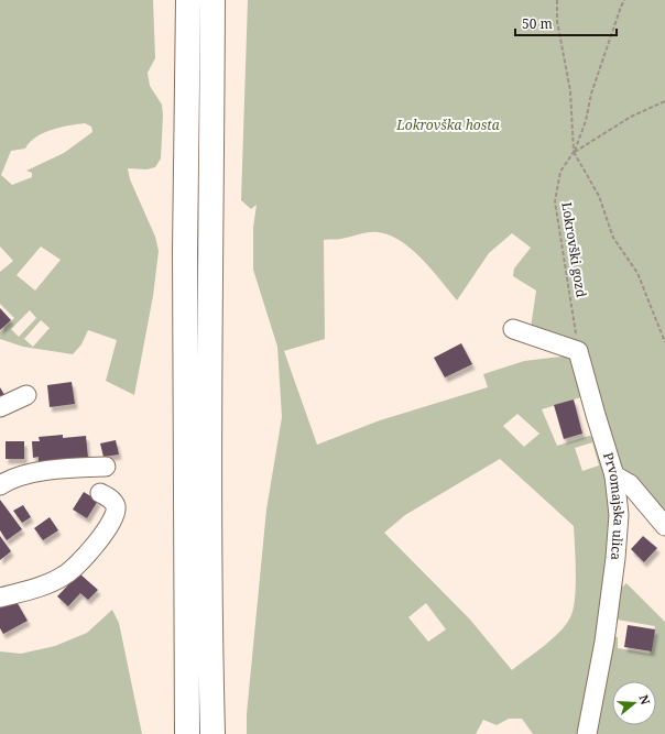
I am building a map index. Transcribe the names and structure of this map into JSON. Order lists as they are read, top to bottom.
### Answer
{
  "streets": {
    "street": ["Prvomajska ulica"],
    "path": ["Lokrovški gozd"]
  },
  "crossings": [
    ["Lokrovški gozd", "Prvomajska ulica"]
  ],
  "parks": ["Lokrovška hosta"],
  "scale_bar": "50 m",
  "north": "right"
}
